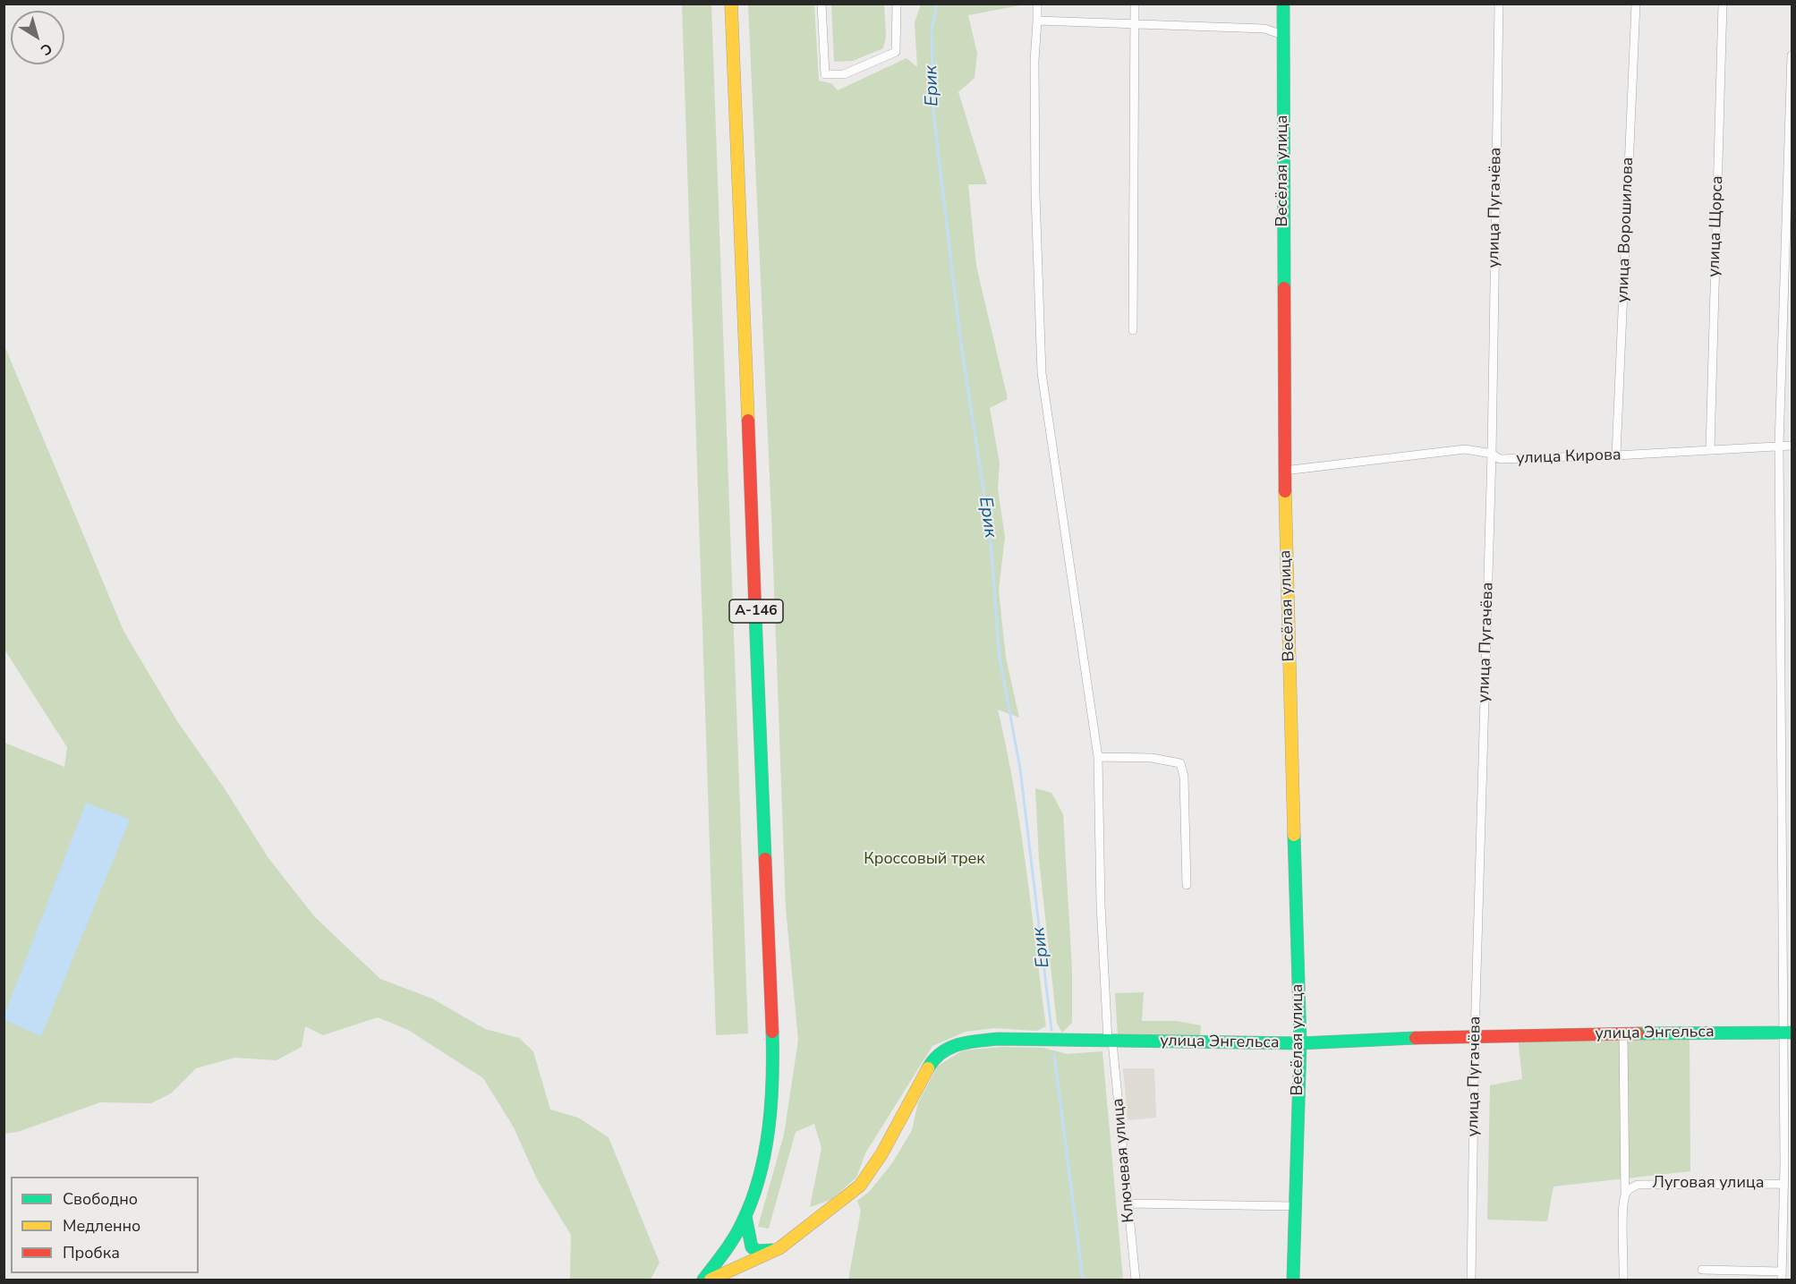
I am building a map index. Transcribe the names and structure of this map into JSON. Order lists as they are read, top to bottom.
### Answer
{
  "streets": {
    "main road": ["Весёлая улица", "А-146", "улица Энгельса"],
    "street": [
      "улица Пугачёва",
      "улица Щорса",
      "улица Ворошилова",
      "улица Кирова",
      "Ключевая улица",
      "Луговая улица"
    ]
  },
  "crossings": [
    ["Весёлая улица", "улица Кирова"],
    ["Весёлая улица", "улица Энгельса"],
    ["улица Пугачёва", "улица Кирова"],
    ["улица Пугачёва", "улица Энгельса"],
    ["улица Щорса", "улица Кирова"],
    ["улица Ворошилова", "улица Кирова"],
    ["улица Энгельса", "Ключевая улица"]
  ],
  "water": ["Ерик"],
  "parks": ["Кроссовый трек"],
  "legend": ["Свободно", "Медленно", "Пробка"],
  "north": "bottom right"
}
